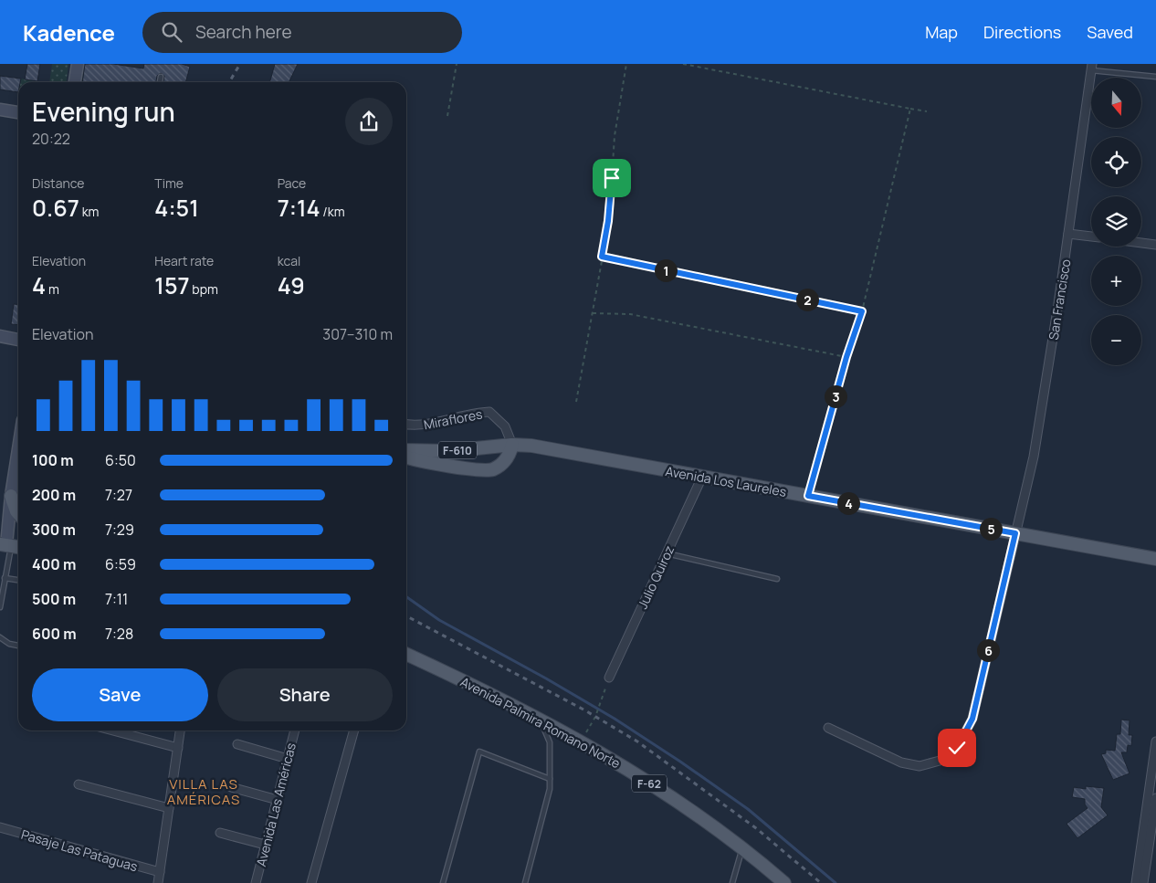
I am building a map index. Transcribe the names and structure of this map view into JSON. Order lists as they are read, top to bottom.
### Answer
{
  "streets": {
    "main road": [
      "F-610",
      "Avenida Los Laureles",
      "Avenida Palmira Romano Norte",
      "F-62"
    ],
    "street": [
      "San Francisco",
      "Miraflores",
      "Julio Quiroz",
      "Avenida Las Américas",
      "Pasaje Las Pataguas"
    ]
  },
  "crossings": [
    ["San Francisco", "Avenida Los Laureles"],
    ["Miraflores", "Avenida Los Laureles"],
    ["Avenida Los Laureles", "Julio Quiroz"]
  ],
  "districts": ["VILLA LAS AMÉRICAS"],
  "north": "bottom",
  "page": {
    "header": "Kadence",
    "search": "Search here",
    "nav": ["Map", "Directions", "Saved"],
    "map_buttons": ["+", "−"],
    "heading": ["Evening run", "20:22"],
    "stats": [
      ["Distance", "0.67 km"],
      ["Time", "4:51"],
      ["Pace", "7:14 /km"],
      ["Elevation", "4 m"],
      ["Heart rate", "157 bpm"],
      ["kcal", "49"]
    ],
    "pins": [
      "1",
      "2",
      "3",
      "4",
      "5",
      "6"
    ],
    "chart": ["Elevation", "307–310 m"],
    "list": [
      {
        "name": "100 m",
        "note": "6:50"
      },
      {
        "name": "200 m",
        "note": "7:27"
      },
      {
        "name": "300 m",
        "note": "7:29"
      },
      {
        "name": "400 m",
        "note": "6:59"
      },
      {
        "name": "500 m",
        "note": "7:11"
      },
      {
        "name": "600 m",
        "note": "7:28"
      }
    ],
    "buttons": ["Save", "Share"]
  }
}
